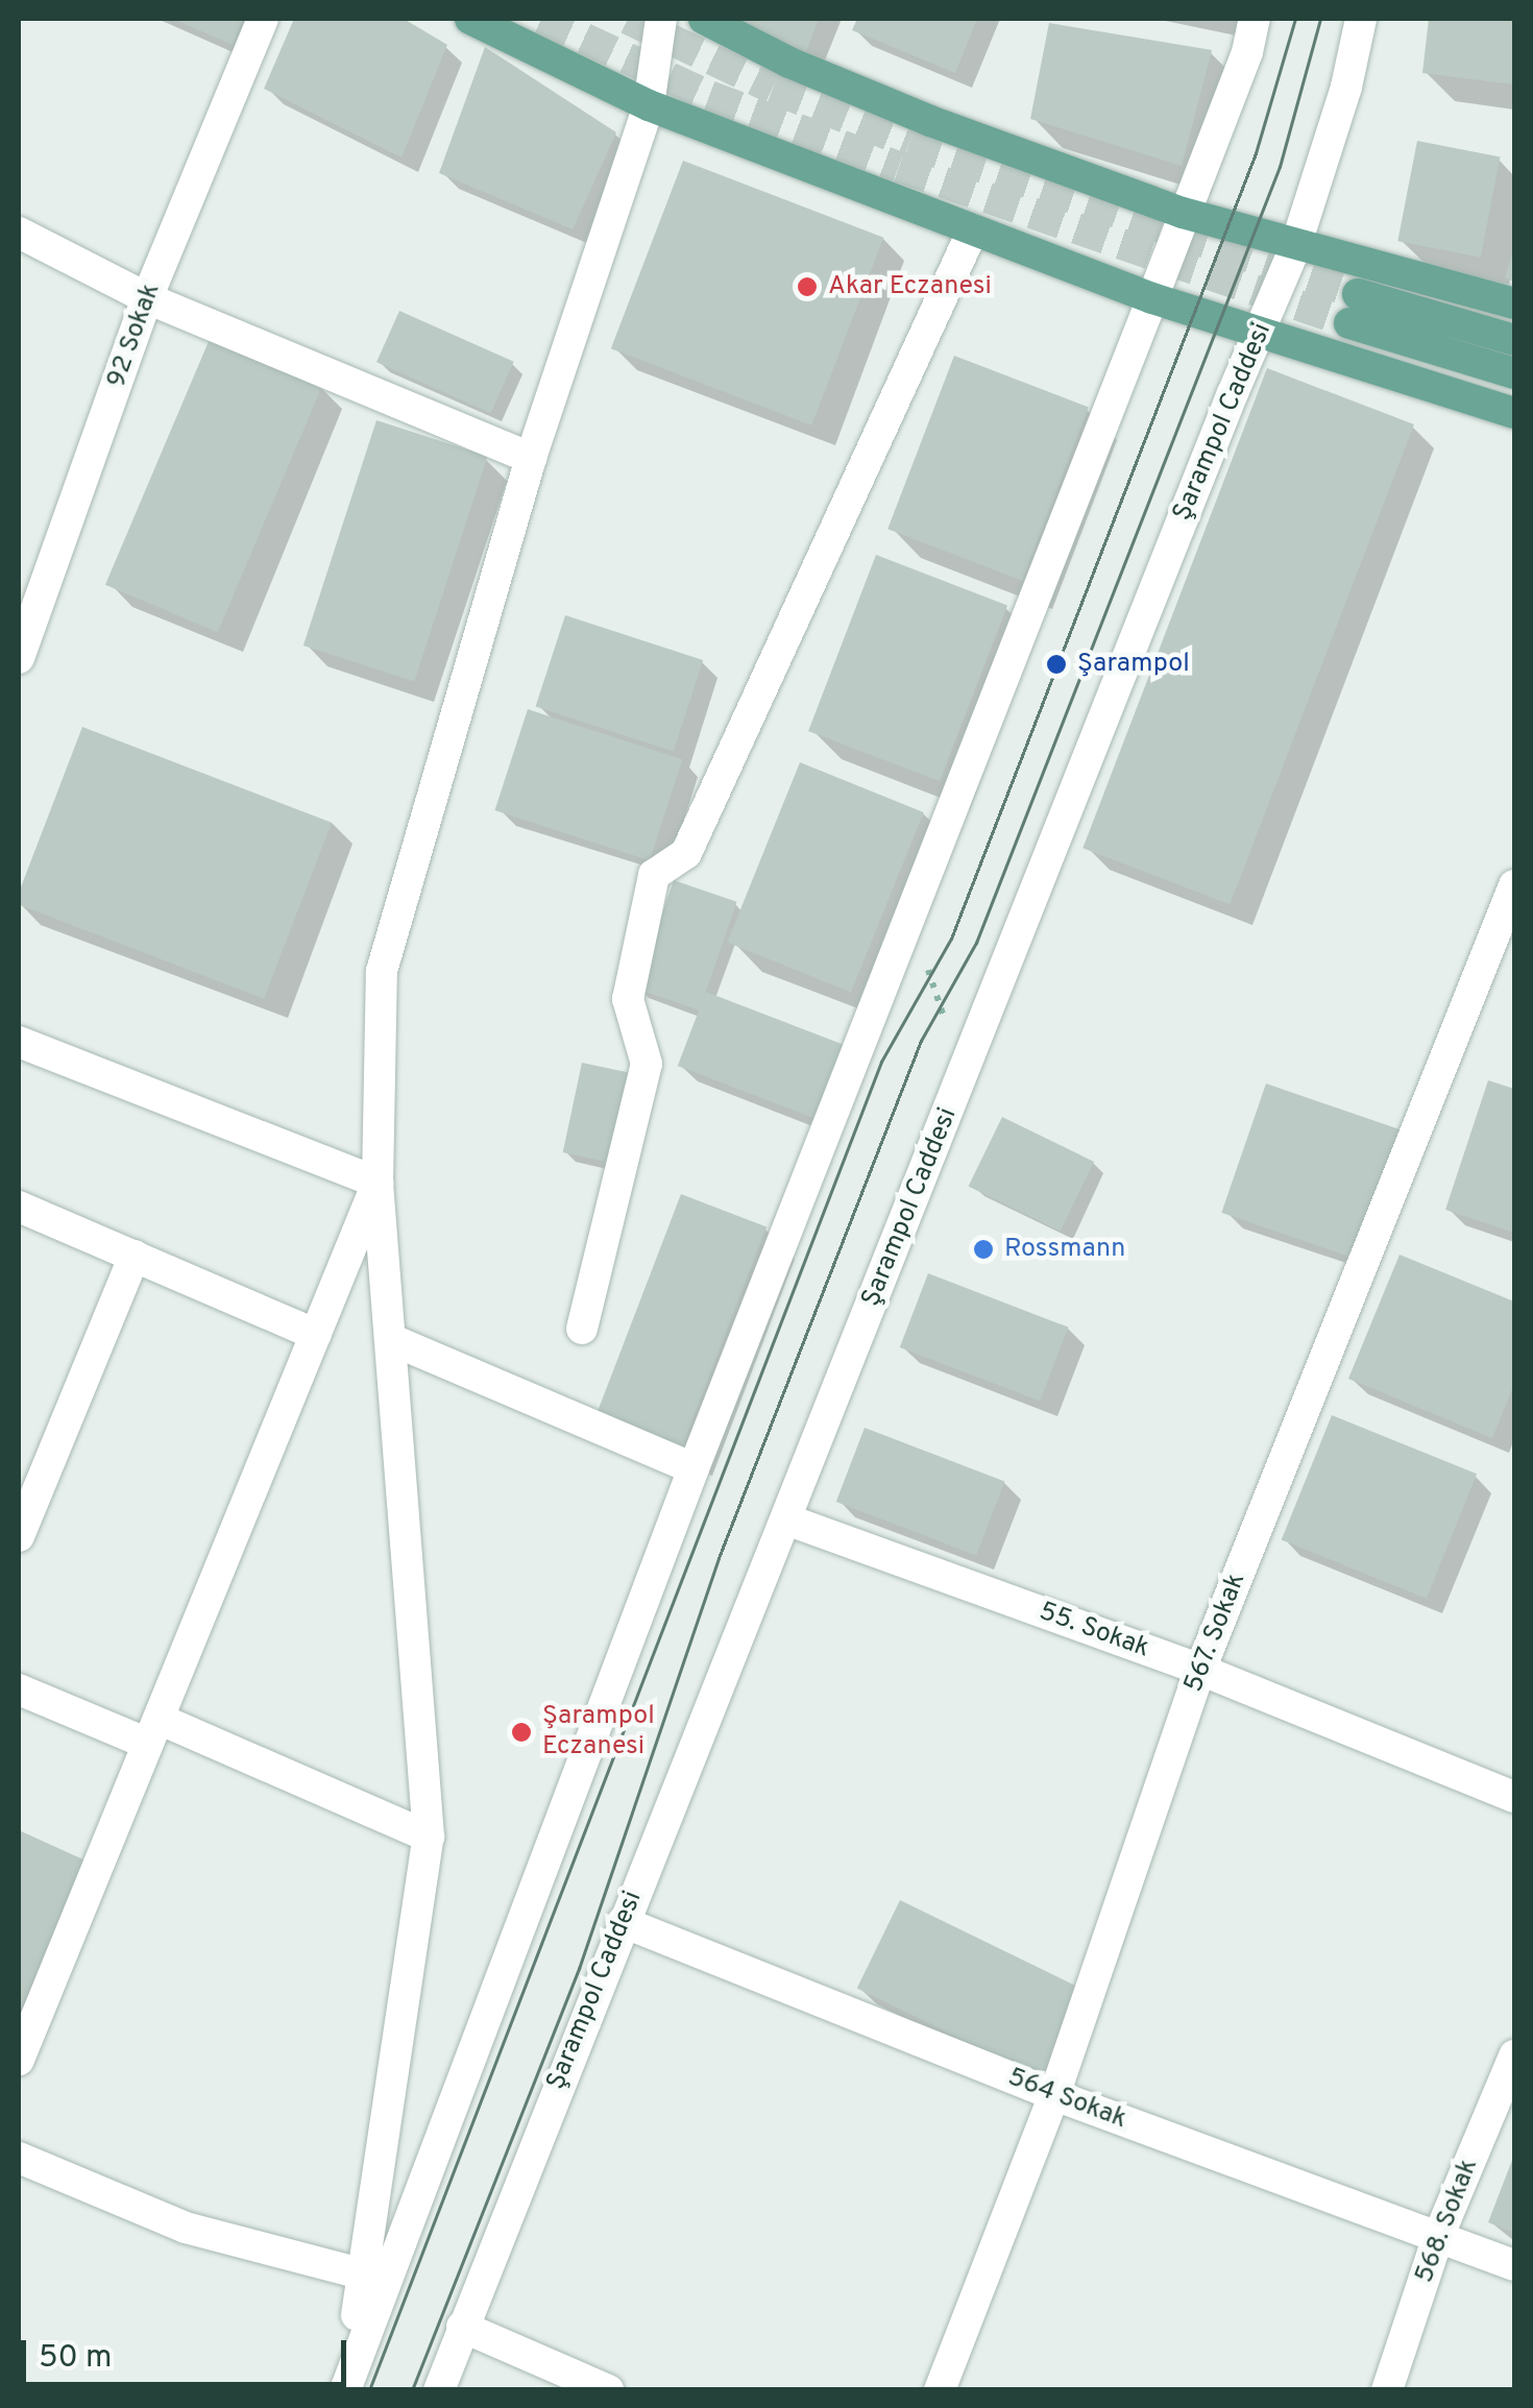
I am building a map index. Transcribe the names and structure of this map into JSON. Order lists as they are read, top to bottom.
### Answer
{
  "streets": {
    "street": [
      "92 Sokak",
      "Şarampol Caddesi",
      "55. Sokak",
      "567. Sokak",
      "564 Sokak",
      "568. Sokak"
    ]
  },
  "crossings": [
    ["Şarampol Caddesi", "55. Sokak"],
    ["Şarampol Caddesi", "564 Sokak"],
    ["55. Sokak", "567. Sokak"],
    ["567. Sokak", "564 Sokak"],
    ["564 Sokak", "568. Sokak"]
  ],
  "places": [
    "Akar Eczanesi",
    "Şarampol",
    "Rossmann",
    "Şarampol Eczanesi"
  ],
  "scale_bar": "50 m"
}
